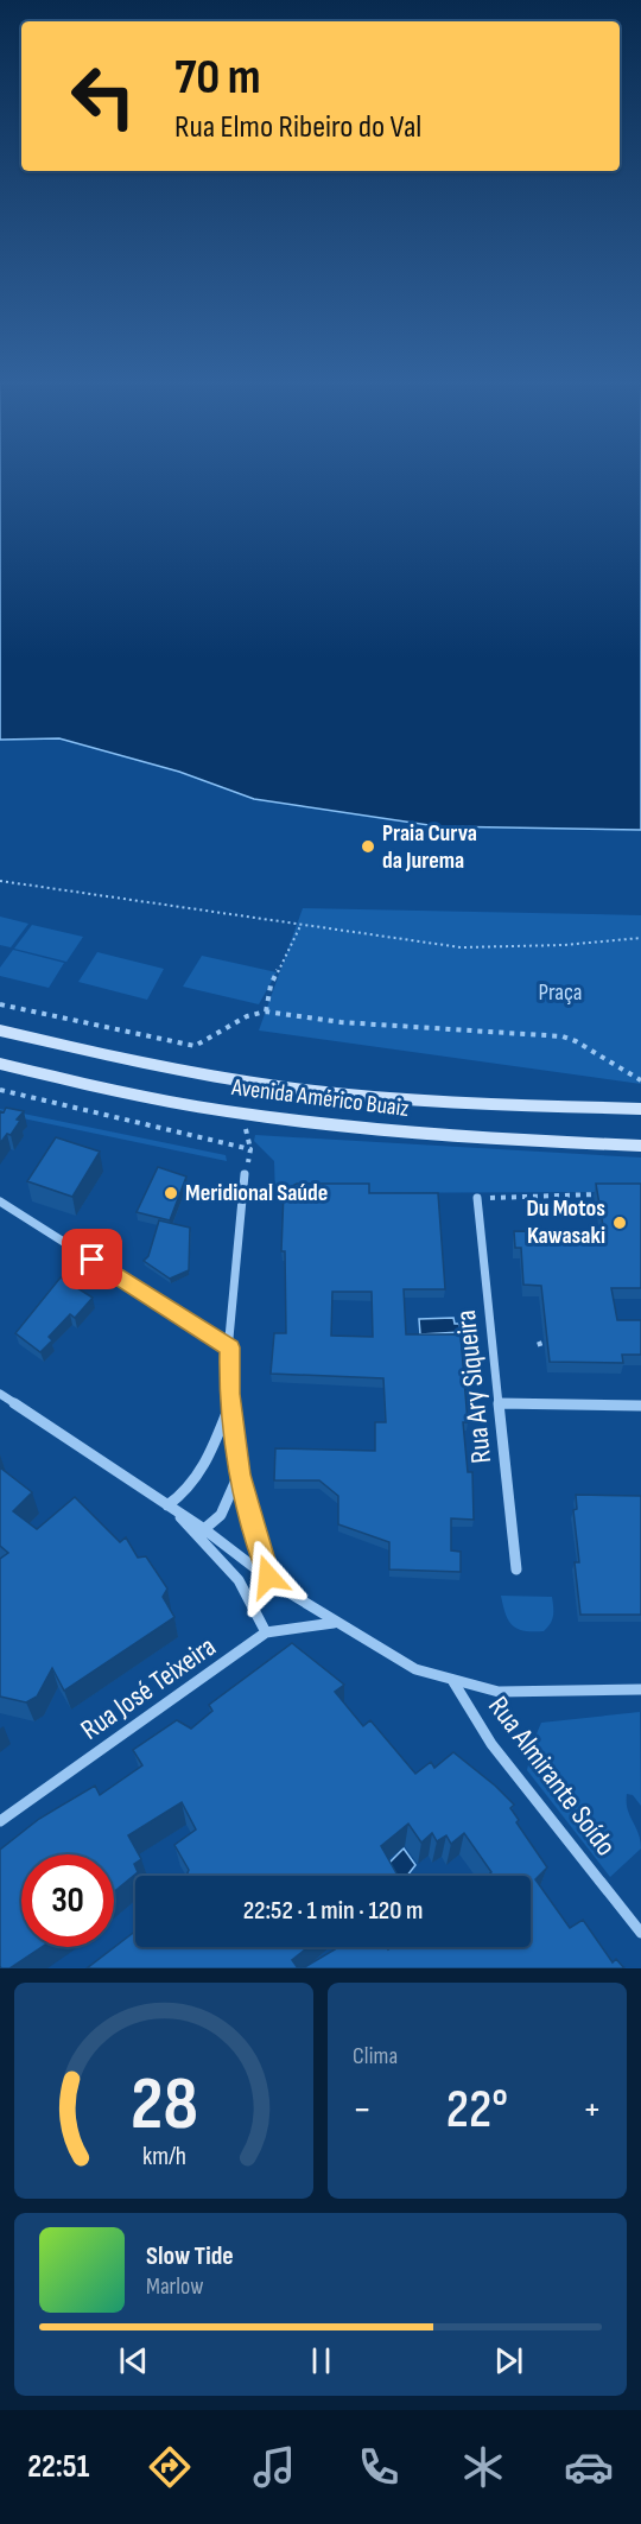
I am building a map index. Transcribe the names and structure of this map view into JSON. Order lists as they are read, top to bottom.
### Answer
{
  "streets": {
    "main road": ["Avenida Américo Buaiz"],
    "street": ["Rua Ary Siqueira", "Rua José Teixeira", "Rua Almirante Soído"]
  },
  "parks": ["Praça"],
  "places": ["Praia Curva da Jurema", "Meridional Saúde", "Du Motos Kawasaki"],
  "page": {
    "turn": ["70 m", "Rua Elmo Ribeiro do Val"],
    "limit": "30",
    "trip": "22:52 · 1 min · 120 m",
    "tile": "Clima",
    "heat": ["−", "22°", "+"],
    "song": ["Slow Tide", "Marlow"],
    "tabs": "22:51",
    "gauge": ["28", "km/h"]
  }
}
